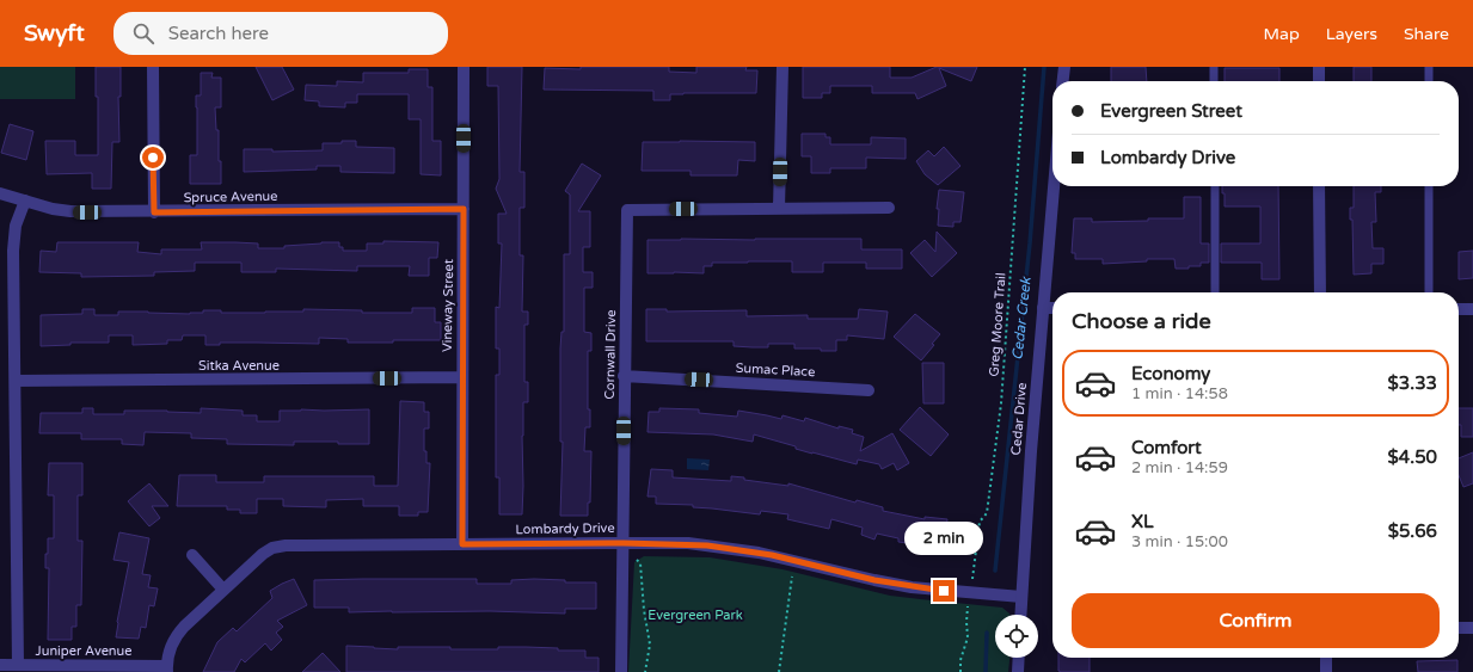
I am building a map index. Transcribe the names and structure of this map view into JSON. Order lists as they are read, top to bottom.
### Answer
{
  "streets": {
    "street": [
      "Spruce Avenue",
      "Vineway Street",
      "Cornwall Drive",
      "Sitka Avenue",
      "Sumac Place",
      "Cedar Drive",
      "Lombardy Drive",
      "Juniper Avenue"
    ],
    "path": ["Greg Moore Trail"]
  },
  "crossings": [
    ["Spruce Avenue", "Vineway Street"],
    ["Vineway Street", "Sitka Avenue"],
    ["Vineway Street", "Lombardy Drive"],
    ["Cornwall Drive", "Sumac Place"],
    ["Cornwall Drive", "Lombardy Drive"],
    ["Cedar Drive", "Lombardy Drive"],
    ["Lombardy Drive", "Juniper Avenue"]
  ],
  "water": ["Cedar Creek"],
  "parks": ["Evergreen Park"],
  "page": {
    "header": "Swyft",
    "search": "Search here",
    "nav": ["Map", "Layers", "Share"],
    "banner": ["Evergreen Street", "Lombardy Drive"],
    "heading": "Choose a ride",
    "list": [
      {
        "name": "Economy",
        "note": "1 min · 14:58",
        "value": "$3.33"
      },
      {
        "name": "Comfort",
        "note": "2 min · 14:59",
        "value": "$4.50"
      },
      {
        "name": "XL",
        "note": "3 min · 15:00",
        "value": "$5.66"
      }
    ],
    "bubble": "2 min",
    "buttons": "Confirm"
  }
}
